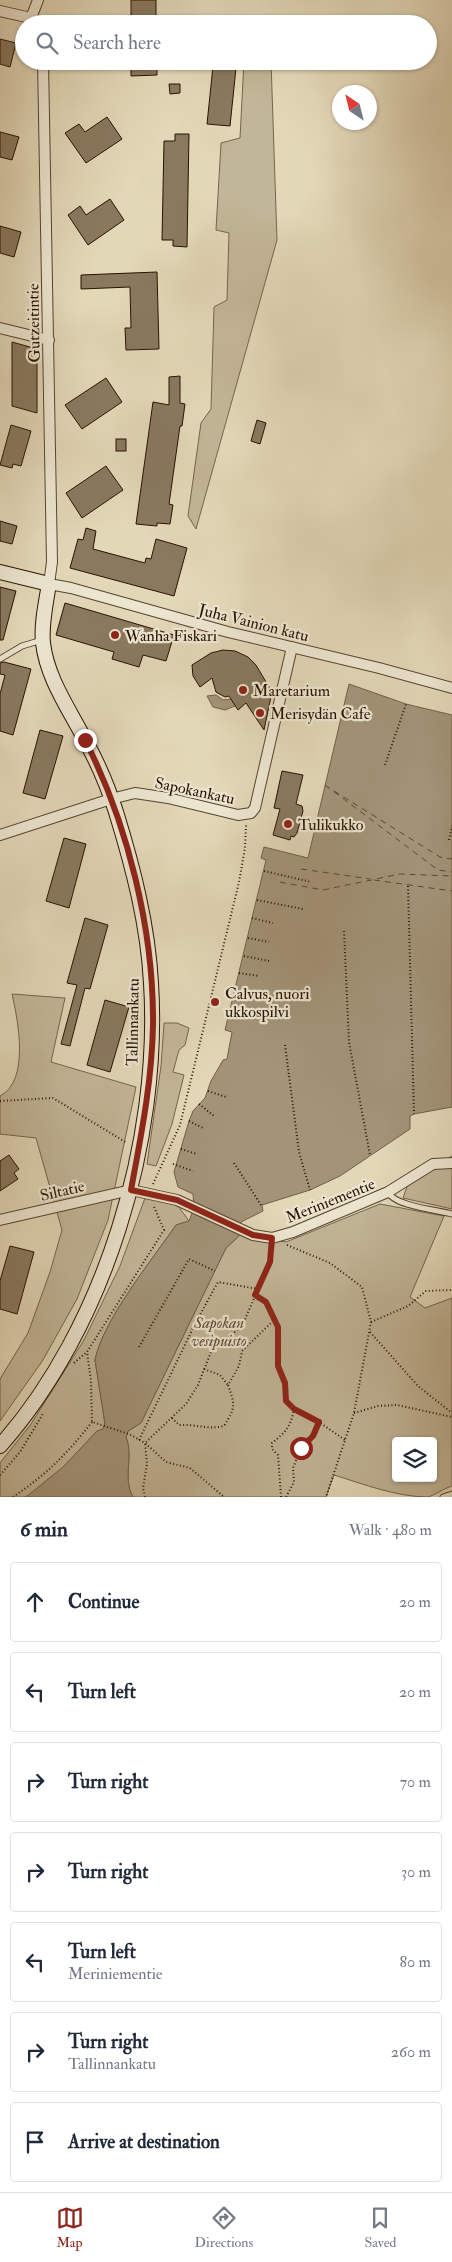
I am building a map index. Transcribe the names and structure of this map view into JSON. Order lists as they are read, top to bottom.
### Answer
{
  "streets": {
    "street": [
      "Gutzeitintie",
      "Juha Vainion katu",
      "Sapokankatu",
      "Tallinnankatu",
      "Siltatie",
      "Meriniementie"
    ]
  },
  "crossings": [
    ["Gutzeitintie", "Juha Vainion katu"],
    ["Gutzeitintie", "Tallinnankatu"],
    ["Juha Vainion katu", "Sapokankatu"],
    ["Juha Vainion katu", "Tallinnankatu"],
    ["Sapokankatu", "Tallinnankatu"],
    ["Tallinnankatu", "Siltatie"],
    ["Tallinnankatu", "Meriniementie"],
    ["Siltatie", "Meriniementie"]
  ],
  "parks": ["Sapokan vesipuisto"],
  "places": [
    "Wanha Fiskari",
    "Maretarium",
    "Merisydän Cafe",
    "Tulikukko",
    "Calvus, nuori ukkospilvi"
  ],
  "north": "top left",
  "page": {
    "search": "Search here",
    "heading": ["6 min", "Walk · 480 m"],
    "list": [
      ["Continue", "20 m"],
      ["Turn left", "20 m"],
      ["Turn right", "70 m"],
      ["Turn right", "30 m"],
      ["Turn left", "Meriniementie", "80 m"],
      ["Turn right", "Tallinnankatu", "260 m"],
      "Arrive at destination"
    ],
    "nav": ["Map", "Directions", "Saved"]
  }
}
